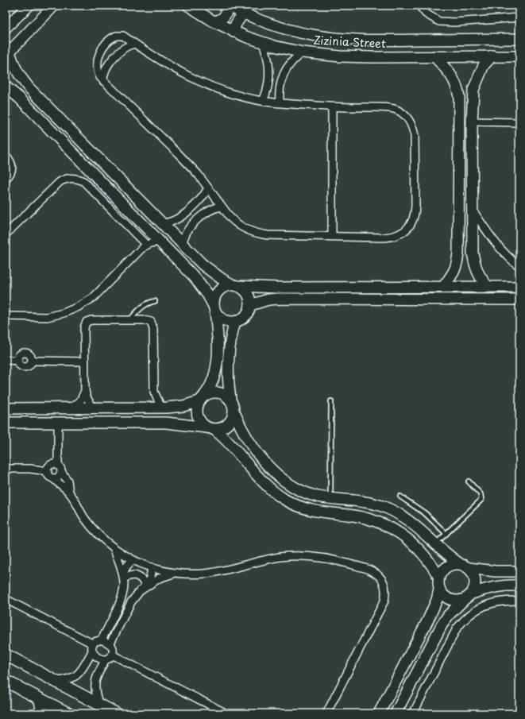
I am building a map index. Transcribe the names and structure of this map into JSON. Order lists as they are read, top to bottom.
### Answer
{
  "streets": {
    "street": ["Zizinia Street"]
  }
}
